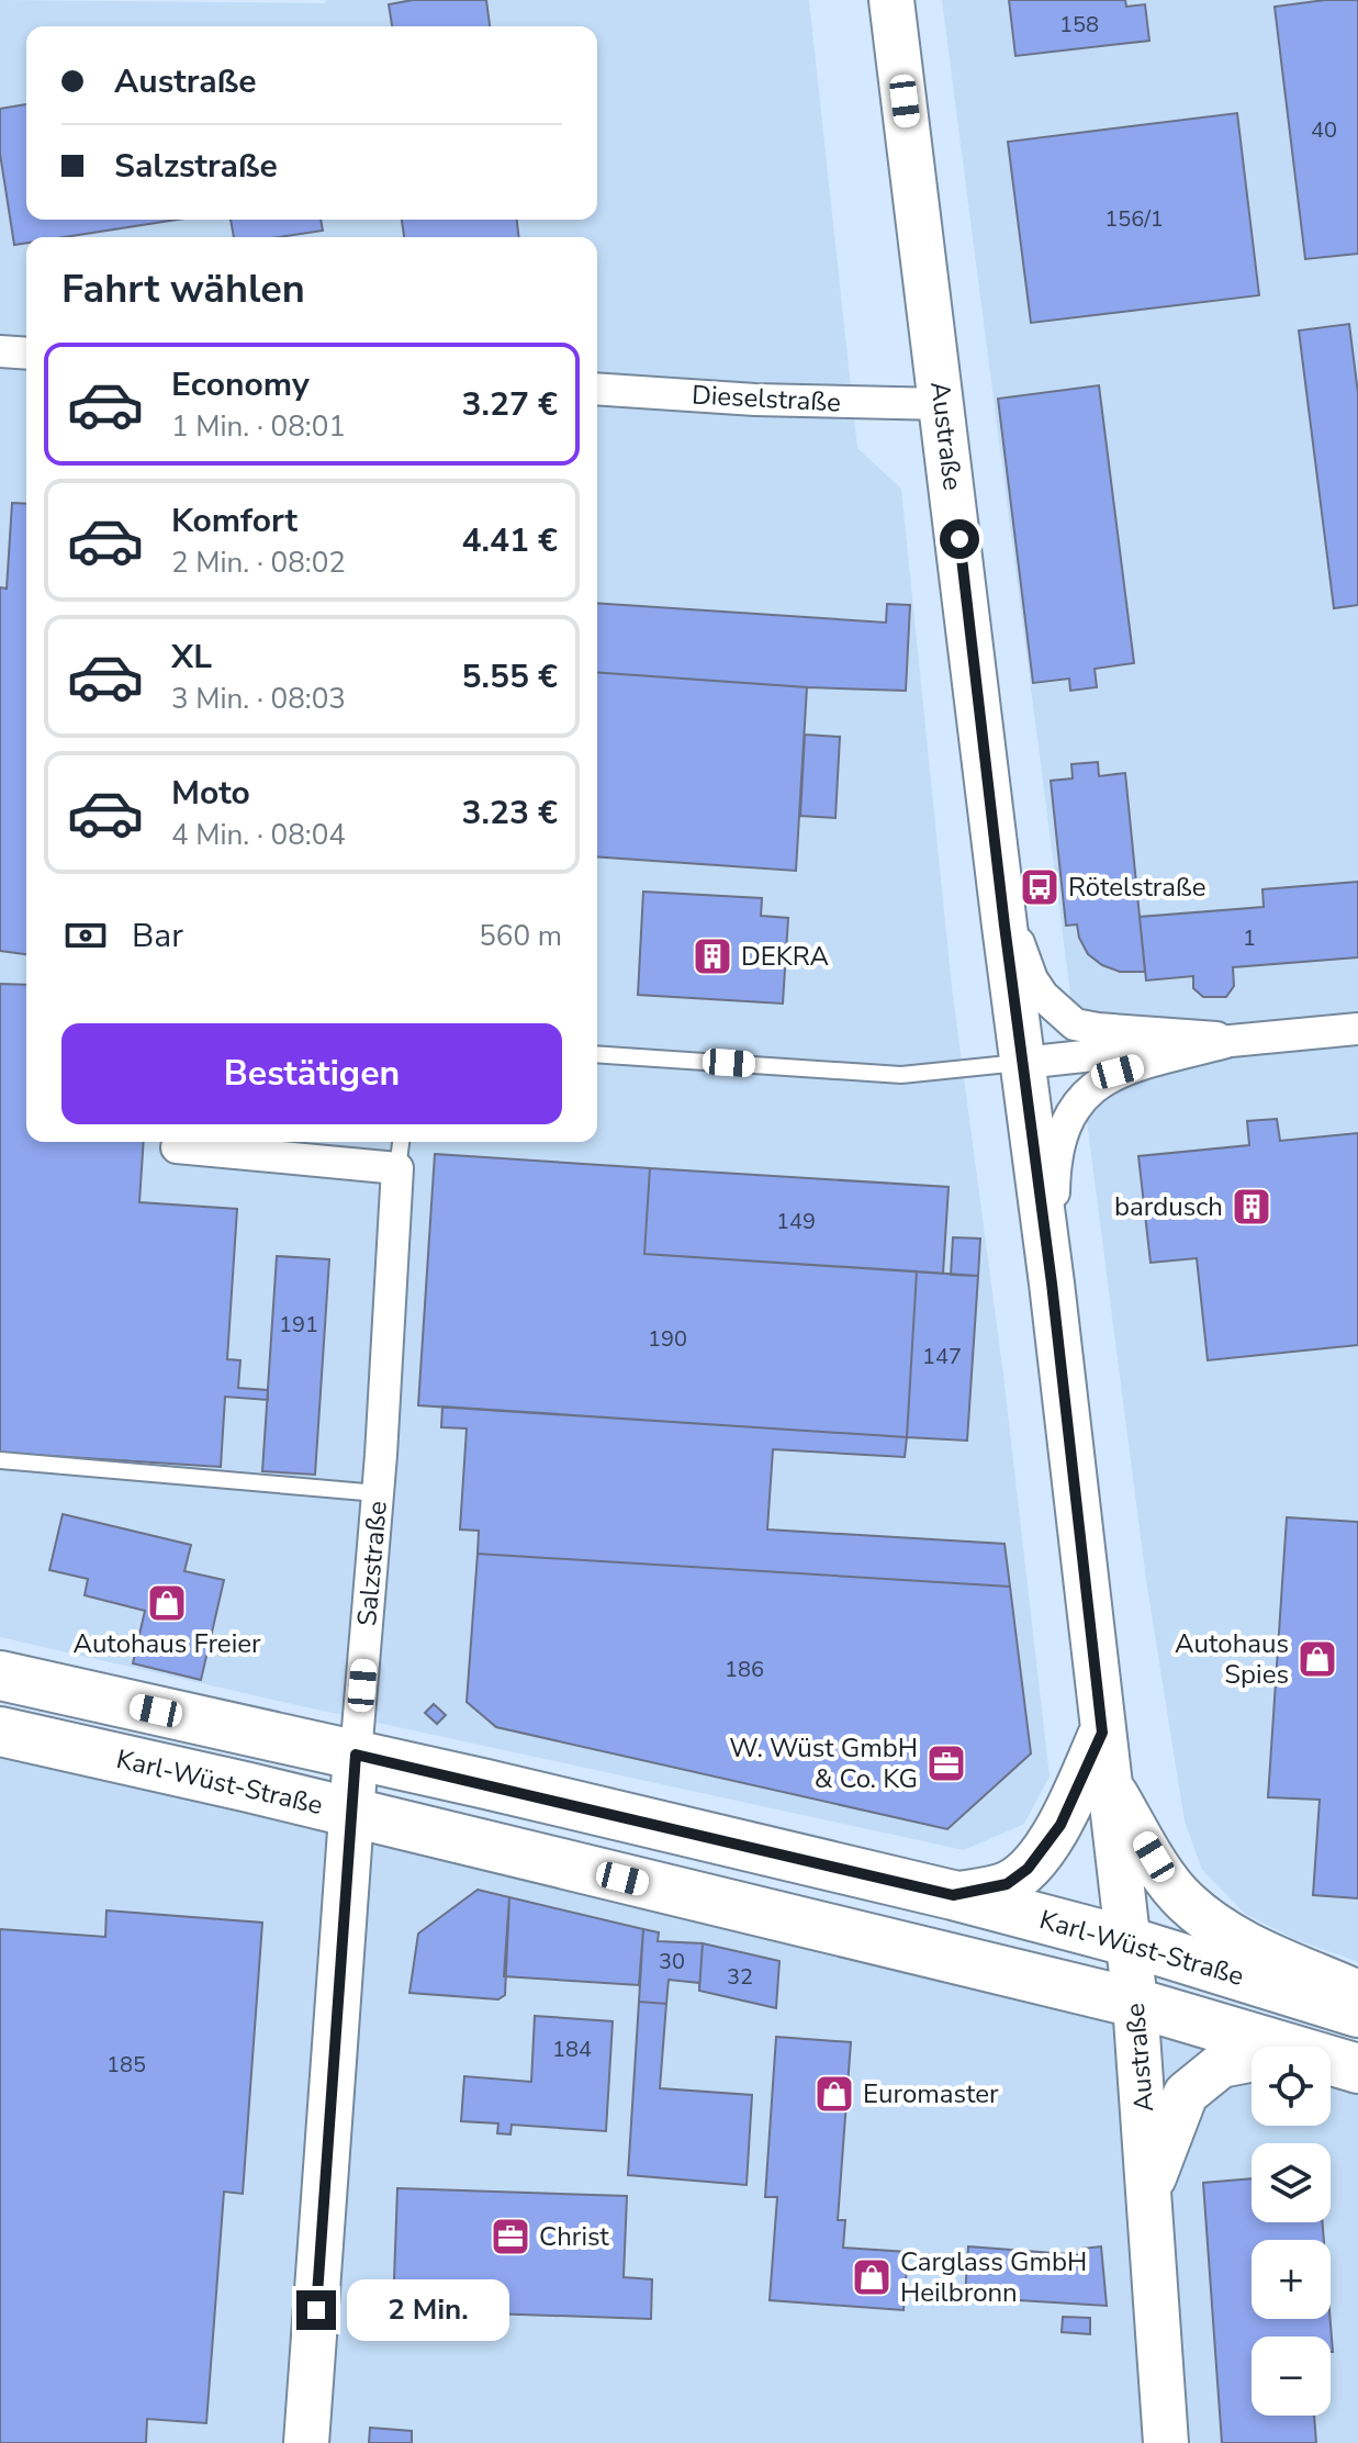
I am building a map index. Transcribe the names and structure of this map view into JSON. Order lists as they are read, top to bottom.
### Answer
{
  "streets": {
    "main road": ["Austraße", "Salzstraße", "Karl-Wüst-Straße"],
    "street": ["Dieselstraße"]
  },
  "crossings": [
    ["Dieselstraße", "Austraße"],
    ["Austraße", "Karl-Wüst-Straße"],
    ["Salzstraße", "Karl-Wüst-Straße"]
  ],
  "places": {
    "bus stop": ["Rötelstraße"],
    "building": ["DEKRA", "bardusch"],
    "shop": [
      "Autohaus Freier",
      "Autohaus Spies",
      "Euromaster",
      "Carglass GmbH Heilbronn"
    ],
    "office": ["W. Wüst GmbH & Co. KG", "Christ"]
  },
  "house_numbers": [
    "158",
    "40",
    "156/1",
    "1",
    "149",
    "191",
    "190",
    "147",
    "186",
    "30",
    "32",
    "184",
    "185"
  ],
  "page": {
    "banner": ["Austraße", "Salzstraße"],
    "heading": "Fahrt wählen",
    "list": [
      {
        "name": "Economy",
        "note": "1 Min. · 08:01",
        "value": "3.27 €"
      },
      {
        "name": "Komfort",
        "note": "2 Min. · 08:02",
        "value": "4.41 €"
      },
      {
        "name": "XL",
        "note": "3 Min. · 08:03",
        "value": "5.55 €"
      },
      {
        "name": "Moto",
        "note": "4 Min. · 08:04",
        "value": "3.23 €"
      }
    ],
    "pay": ["Bar", "560 m"],
    "buttons": "Bestätigen",
    "map_buttons": ["+", "−"],
    "bubble": "2 Min."
  }
}
